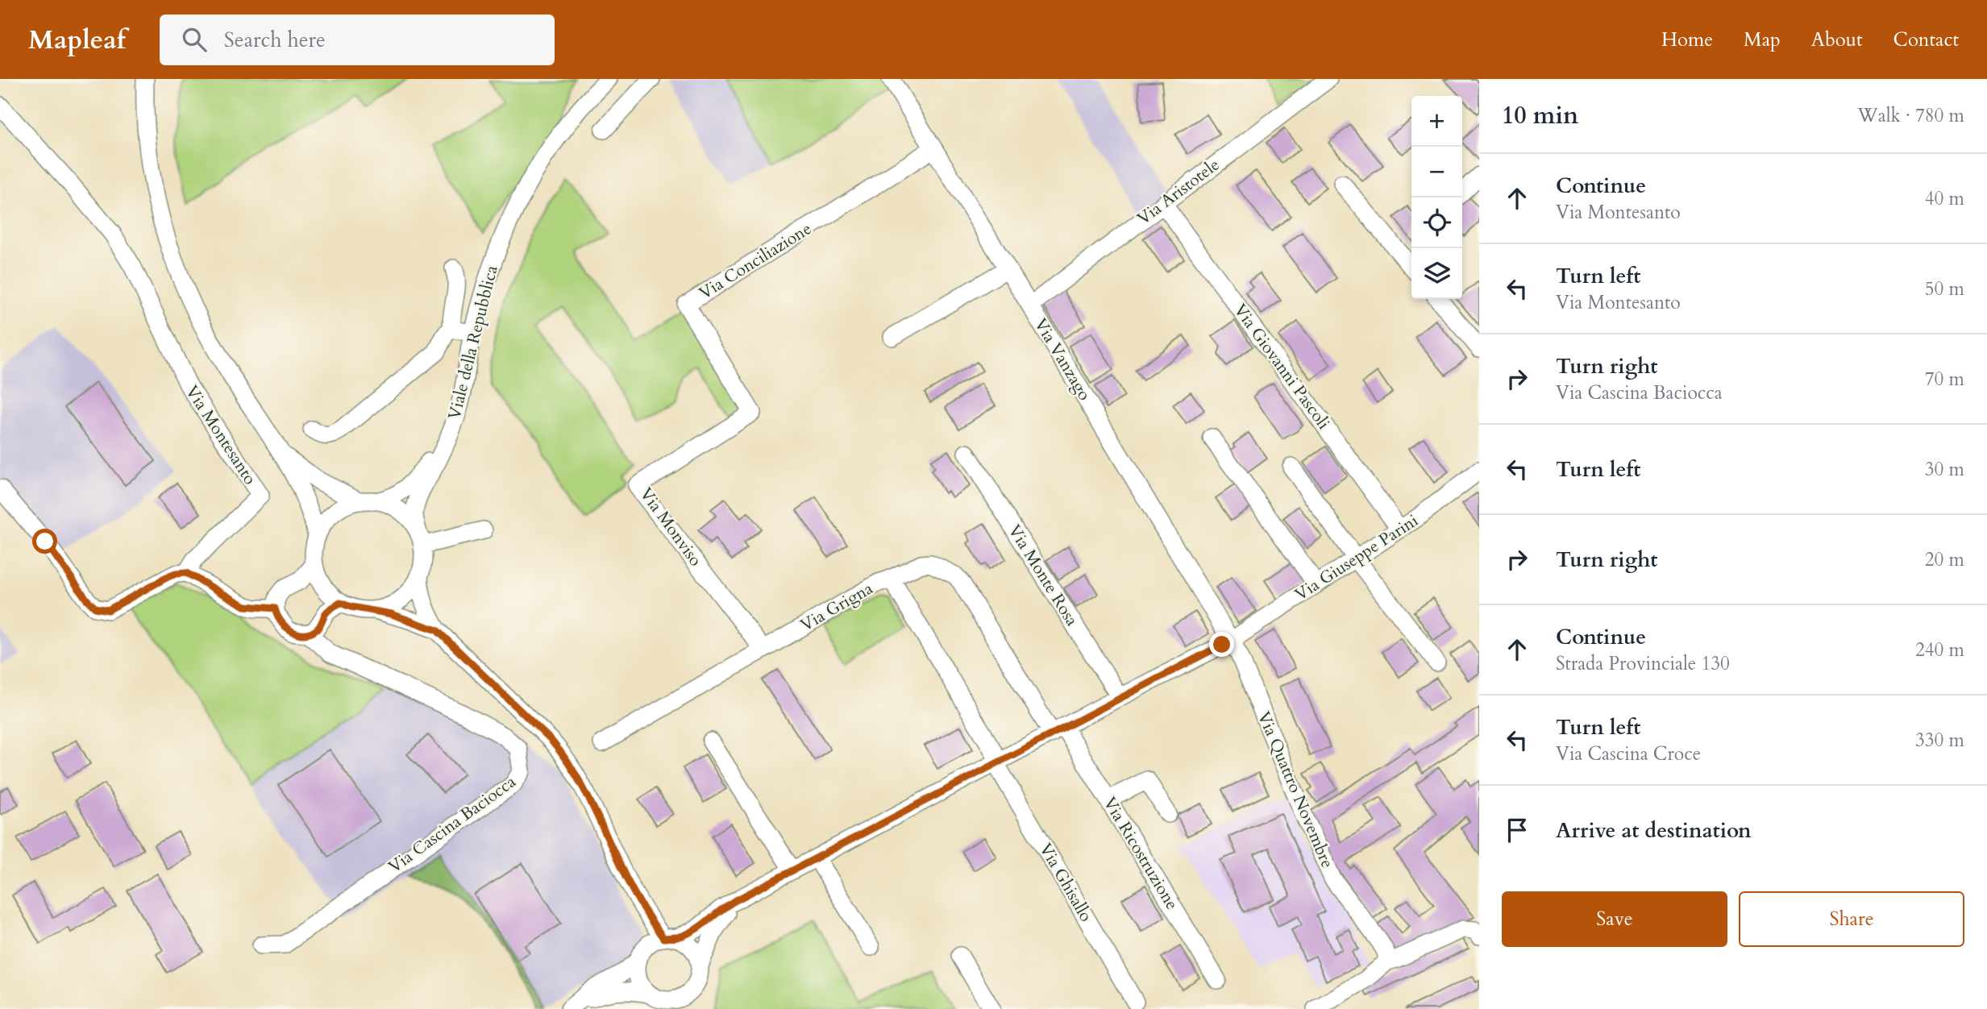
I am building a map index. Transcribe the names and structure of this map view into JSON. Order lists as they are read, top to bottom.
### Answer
{
  "streets": {
    "street": [
      "Via Aristotele",
      "Via Conciliazione",
      "Viale della Repubblica",
      "Via Vanzago",
      "Via Giovanni Pascoli",
      "Via Montesanto",
      "Via Monviso",
      "Via Giuseppe Parini",
      "Via Monte Rosa",
      "Via Grigna",
      "Via Quattro Novembre",
      "Via Cascina Baciocca",
      "Via Ricostruzione",
      "Via Ghisallo"
    ]
  },
  "crossings": [
    ["Via Aristotele", "Via Vanzago"],
    ["Via Aristotele", "Via Giovanni Pascoli"],
    ["Via Conciliazione", "Via Vanzago"],
    ["Via Conciliazione", "Via Monviso"],
    ["Via Vanzago", "Via Giuseppe Parini"],
    ["Via Vanzago", "Via Quattro Novembre"],
    ["Via Giovanni Pascoli", "Via Giuseppe Parini"],
    ["Via Monviso", "Via Grigna"],
    ["Via Giuseppe Parini", "Via Monte Rosa"],
    ["Via Giuseppe Parini", "Via Grigna"],
    ["Via Giuseppe Parini", "Via Quattro Novembre"],
    ["Via Giuseppe Parini", "Via Ricostruzione"],
    ["Via Giuseppe Parini", "Via Ghisallo"],
    ["Via Grigna", "Via Ricostruzione"],
    ["Via Grigna", "Via Ghisallo"]
  ],
  "page": {
    "header": "Mapleaf",
    "search": "Search here",
    "nav": [
      "Home",
      "Map",
      "About",
      "Contact"
    ],
    "heading": ["10 min", "Walk · 780 m"],
    "map_buttons": ["+", "−"],
    "list": [
      ["Continue", "Via Montesanto", "40 m"],
      ["Turn left", "Via Montesanto", "50 m"],
      ["Turn right", "Via Cascina Baciocca", "70 m"],
      ["Turn left", "30 m"],
      ["Turn right", "20 m"],
      ["Continue", "Strada Provinciale 130", "240 m"],
      ["Turn left", "Via Cascina Croce", "330 m"],
      "Arrive at destination"
    ],
    "buttons": ["Save", "Share"]
  }
}
